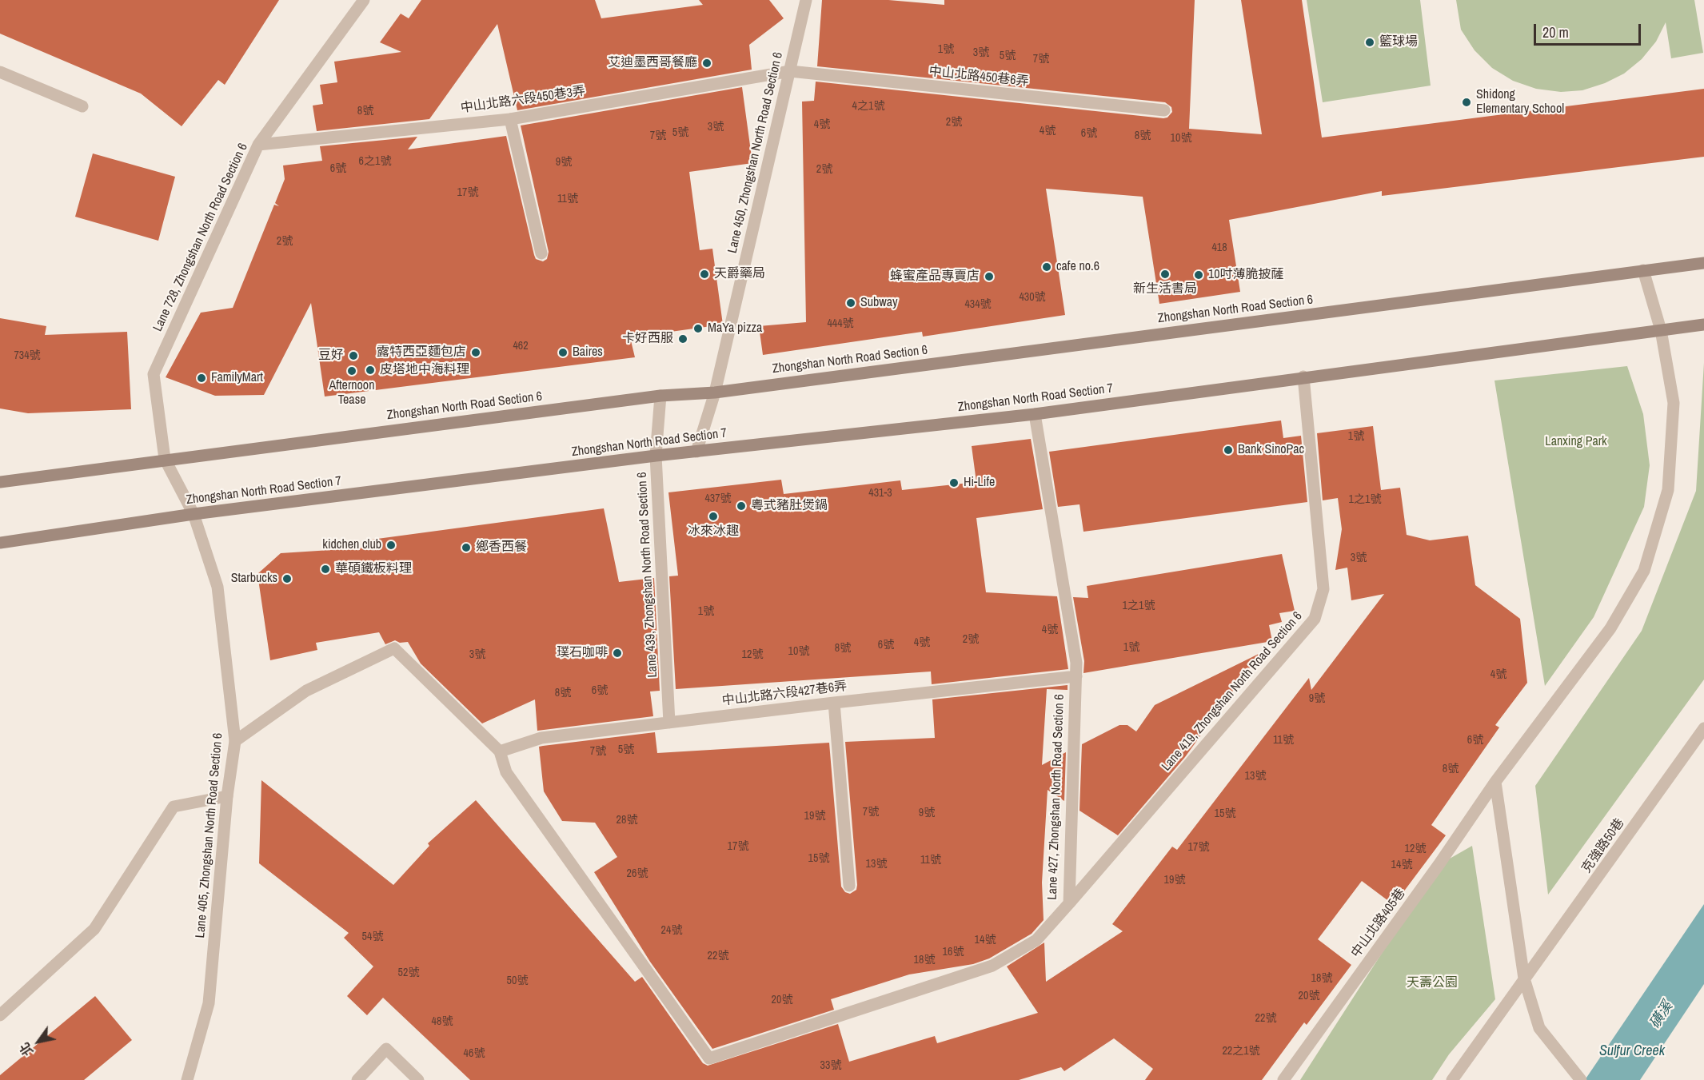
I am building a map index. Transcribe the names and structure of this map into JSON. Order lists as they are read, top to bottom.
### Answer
{
  "streets": {
    "main road": ["Zhongshan North Road Section 6", "Zhongshan North Road Section 7"],
    "street": [
      "中山北路450巷6弄",
      "中山北路六段450巷3弄",
      "Lane 450, Zhongshan North Road Section 6",
      "Lane 728, Zhongshan North Road Section 6",
      "Lane 439, Zhongshan North Road Section 6",
      "Lane 419, Zhongshan North Road Section 6",
      "中山北路六段427巷6弄",
      "Lane 427, Zhongshan North Road Section 6",
      "Lane 405, Zhongshan North Road Section 6",
      "克強路50巷",
      "中山北路405巷"
    ]
  },
  "crossings": [
    ["中山北路450巷6弄", "中山北路六段450巷3弄"],
    ["中山北路450巷6弄", "Lane 450, Zhongshan North Road Section 6"],
    ["中山北路六段450巷3弄", "Lane 450, Zhongshan North Road Section 6"],
    ["中山北路六段450巷3弄", "Lane 728, Zhongshan North Road Section 6"],
    ["Lane 450, Zhongshan North Road Section 6", "Zhongshan North Road Section 6"],
    ["Lane 450, Zhongshan North Road Section 6", "Zhongshan North Road Section 7"],
    ["Lane 728, Zhongshan North Road Section 6", "Zhongshan North Road Section 6"],
    ["Lane 728, Zhongshan North Road Section 6", "Lane 405, Zhongshan North Road Section 6"],
    ["Zhongshan North Road Section 6", "Lane 439, Zhongshan North Road Section 6"],
    ["Zhongshan North Road Section 6", "Lane 405, Zhongshan North Road Section 6"],
    ["Zhongshan North Road Section 7", "Lane 439, Zhongshan North Road Section 6"],
    ["Zhongshan North Road Section 7", "Lane 419, Zhongshan North Road Section 6"],
    ["Zhongshan North Road Section 7", "Lane 427, Zhongshan North Road Section 6"],
    ["Zhongshan North Road Section 7", "Lane 405, Zhongshan North Road Section 6"],
    ["Lane 439, Zhongshan North Road Section 6", "中山北路六段427巷6弄"],
    ["Lane 419, Zhongshan North Road Section 6", "Lane 427, Zhongshan North Road Section 6"],
    ["中山北路六段427巷6弄", "Lane 427, Zhongshan North Road Section 6"]
  ],
  "water": ["磺溪", "Sulfur Creek"],
  "parks": ["Lanxing Park", "天壽公園"],
  "places": [
    "籃球場",
    "艾迪墨西哥餐廳",
    "Shidong Elementary School",
    "cafe no.6",
    "天爵藥局",
    "新生活書局",
    "10吋薄脆披薩",
    "蜂蜜產品專賣店",
    "Subway",
    "MaYa pizza",
    "卡好西服",
    "露特西亞麵包店",
    "Baires",
    "豆好",
    "皮塔地中海料理",
    "Afternoon Tease",
    "FamilyMart",
    "Bank SinoPac",
    "Hi-Life",
    "粵式豬肚煲鍋",
    "冰來冰趣",
    "kidchen club",
    "鄉香西餐",
    "華碩鐵板料理",
    "Starbucks",
    "璞石咖啡"
  ],
  "house_numbers": [
    "1號",
    "3號",
    "5號",
    "7號",
    "4之1號",
    "8號",
    "2號",
    "4號",
    "3號",
    "4號",
    "5號",
    "6號",
    "7號",
    "8號",
    "10號",
    "6之1號",
    "9號",
    "6號",
    "2號",
    "17號",
    "11號",
    "2號",
    "418",
    "430號",
    "434號",
    "444號",
    "462",
    "734號",
    "1號",
    "431-3",
    "437號",
    "1之1號",
    "3號",
    "1之1號",
    "1號",
    "4號",
    "2號",
    "4號",
    "6號",
    "1號",
    "8號",
    "10號",
    "3號",
    "12號",
    "4號",
    "6號",
    "8號",
    "9號",
    "11號",
    "6號",
    "5號",
    "7號",
    "8號",
    "13號",
    "7號",
    "9號",
    "15號",
    "19號",
    "28號",
    "17號",
    "17號",
    "12號",
    "15號",
    "11號",
    "13號",
    "14號",
    "26號",
    "19號",
    "24號",
    "54號",
    "14號",
    "16號",
    "22號",
    "18號",
    "52號",
    "18號",
    "50號",
    "20號",
    "20號",
    "22號",
    "48號",
    "22之1號",
    "46號",
    "33號"
  ],
  "scale_bar": "20 m",
  "north": "bottom left"
}
